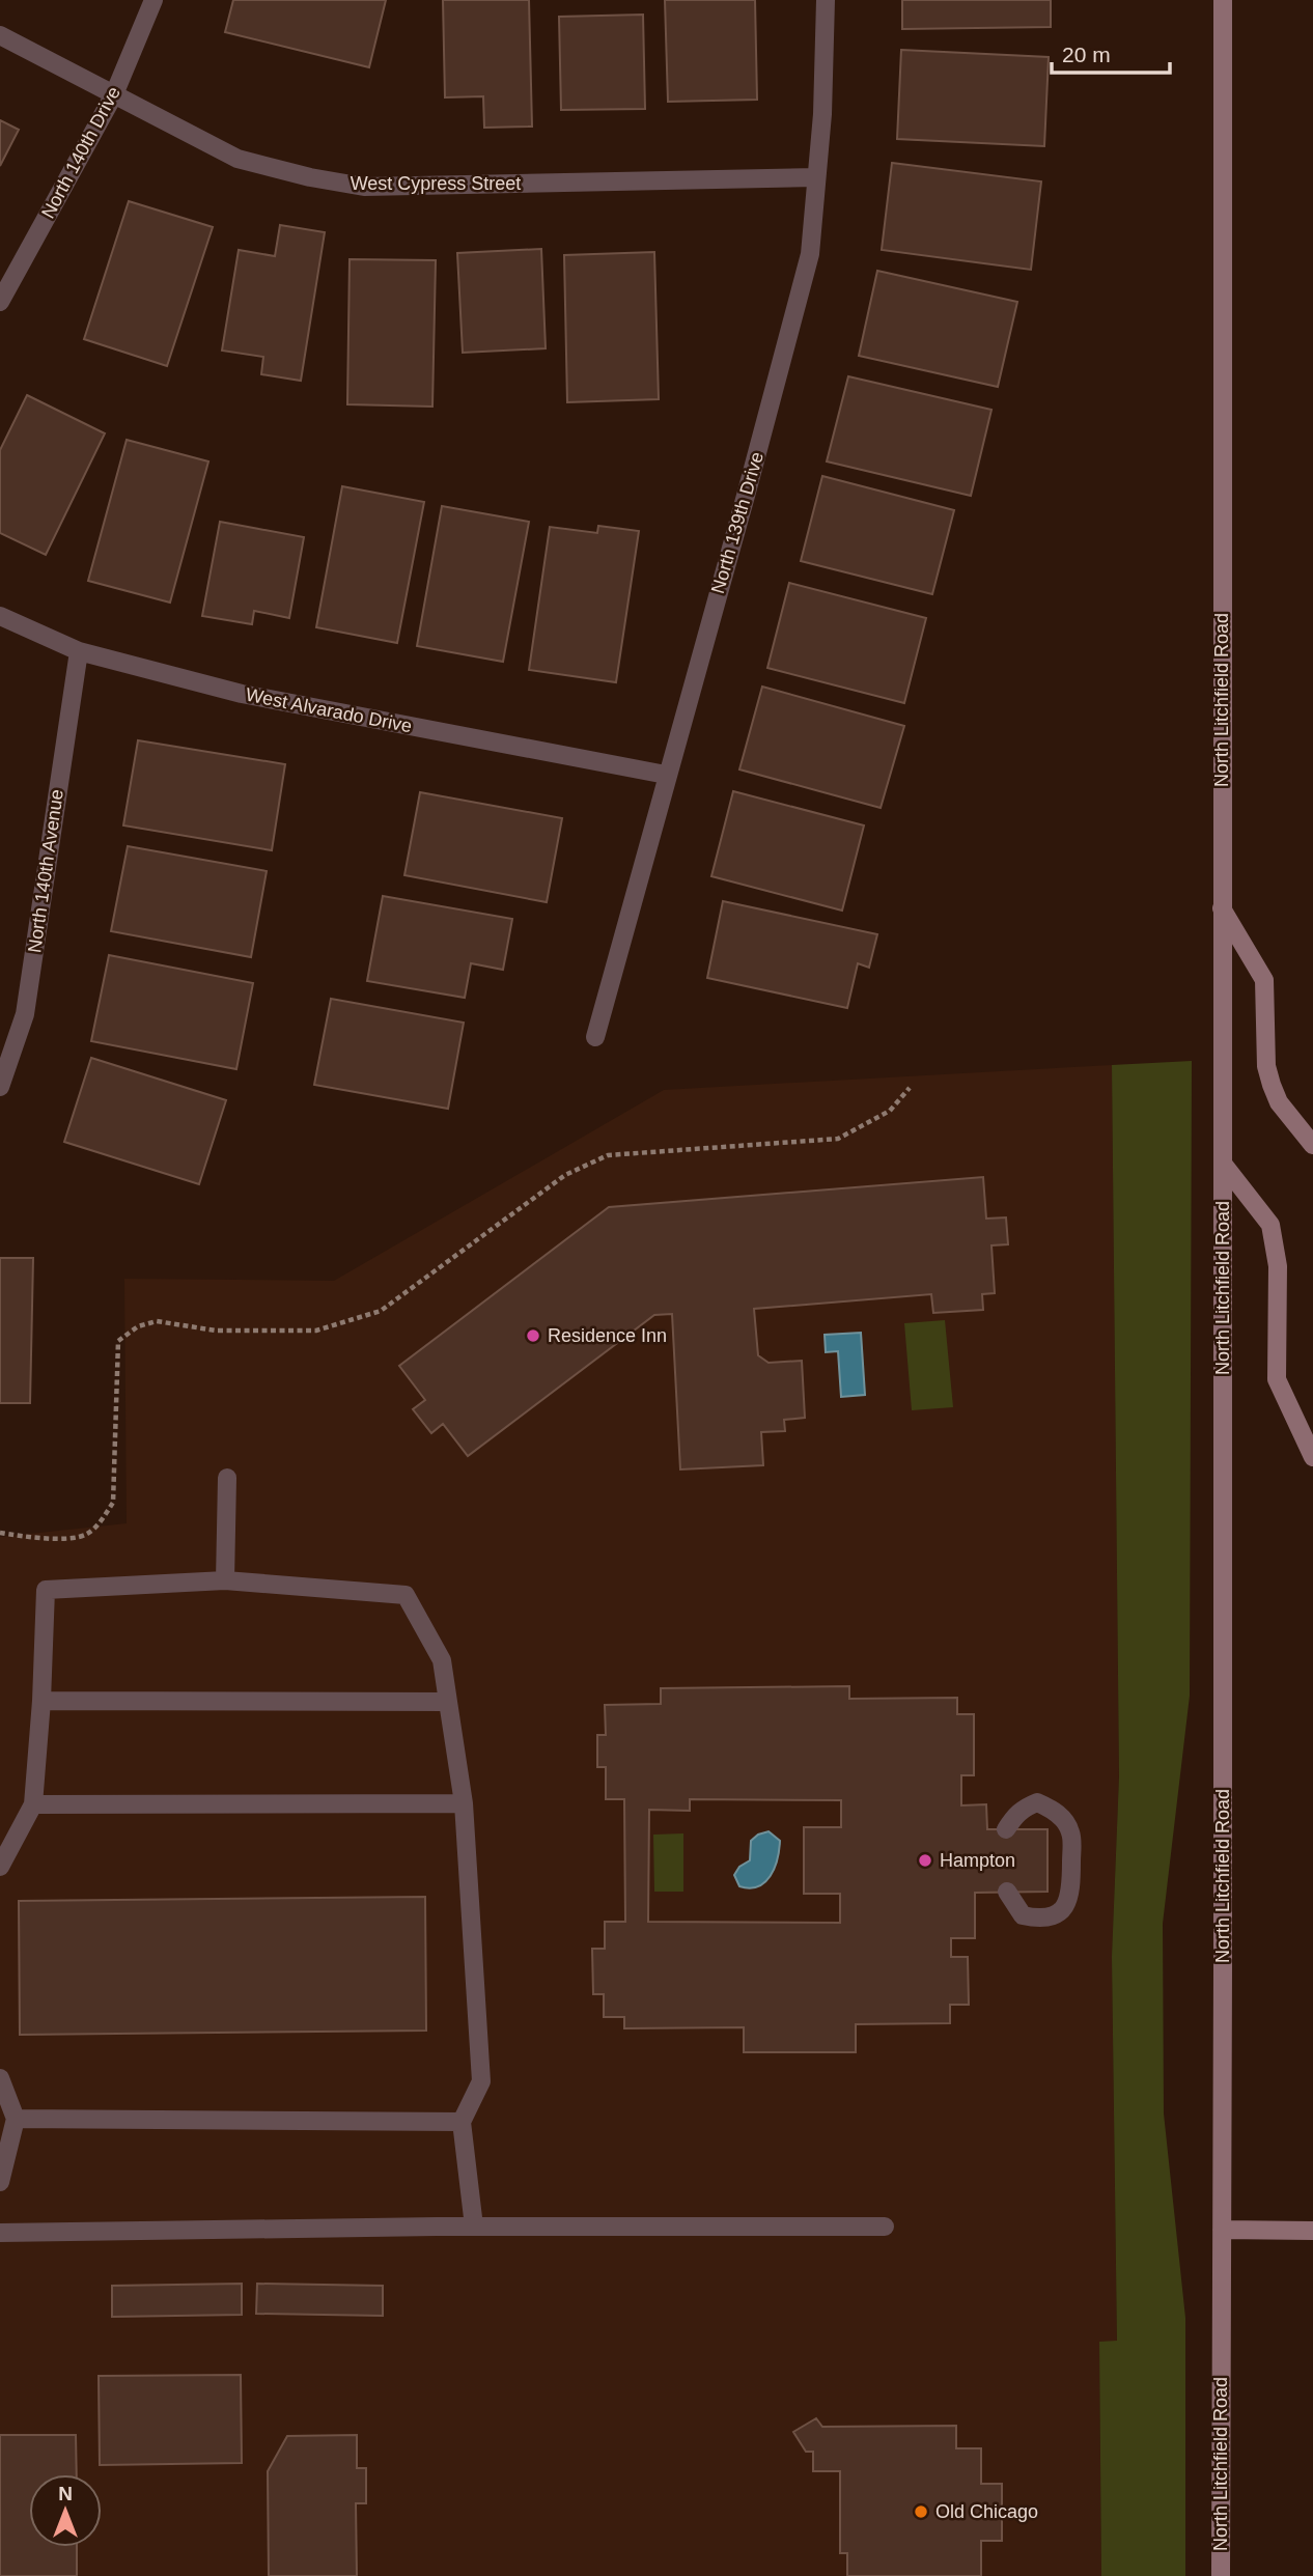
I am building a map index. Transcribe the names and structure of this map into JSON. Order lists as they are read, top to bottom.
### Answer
{
  "streets": {
    "main road": ["North Litchfield Road"],
    "street": [
      "North 140th Drive",
      "West Cypress Street",
      "North 139th Drive",
      "West Alvarado Drive",
      "North 140th Avenue"
    ]
  },
  "crossings": [
    ["North 140th Drive", "West Cypress Street"],
    ["West Cypress Street", "North 139th Drive"],
    ["North 139th Drive", "West Alvarado Drive"],
    ["West Alvarado Drive", "North 140th Avenue"]
  ],
  "places": ["Residence Inn", "Hampton", "Old Chicago"],
  "scale_bar": "20 m",
  "north": "top"
}
